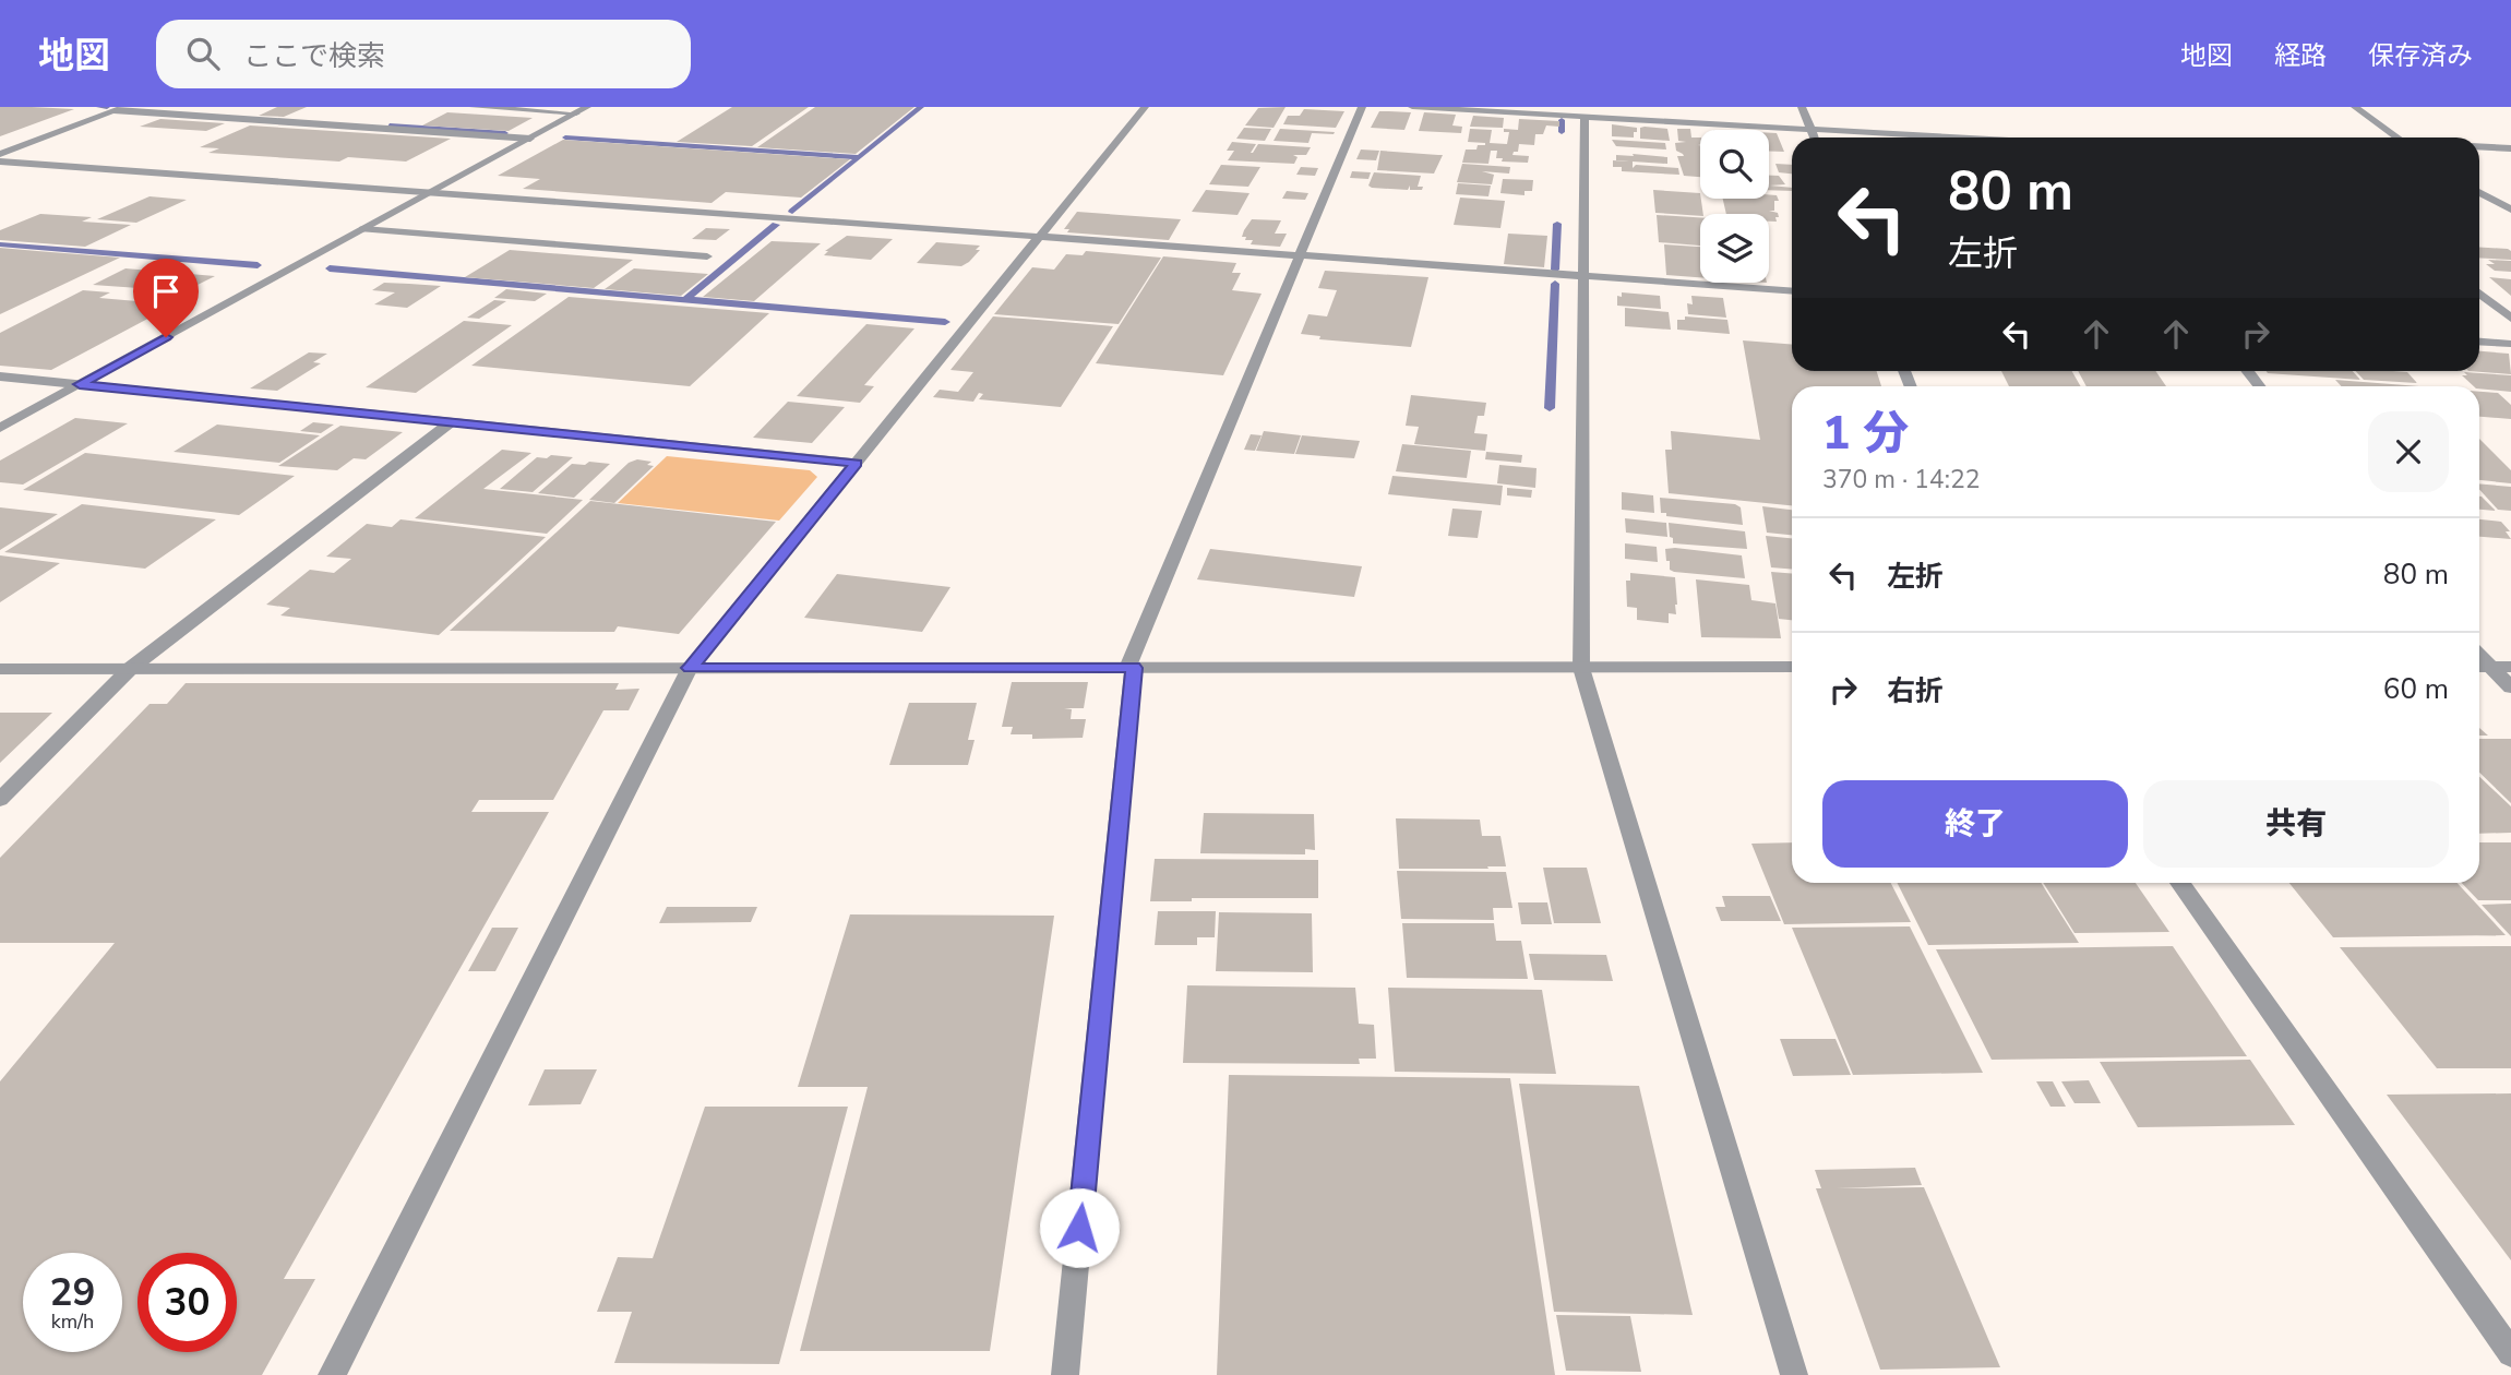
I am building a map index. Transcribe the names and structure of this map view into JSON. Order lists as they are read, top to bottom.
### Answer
{
  "page": {
    "header": "地図",
    "search": "ここで検索",
    "nav": ["地図", "経路", "保存済み"],
    "turn": ["80 m", "左折"],
    "heading": ["1 分", "370 m · 14:22"],
    "list": [
      {
        "name": "左折",
        "value": "80 m"
      },
      {
        "name": "右折",
        "value": "60 m"
      }
    ],
    "buttons": ["終了", "共有"],
    "speed": "29 km/h",
    "limit": "30"
  }
}
